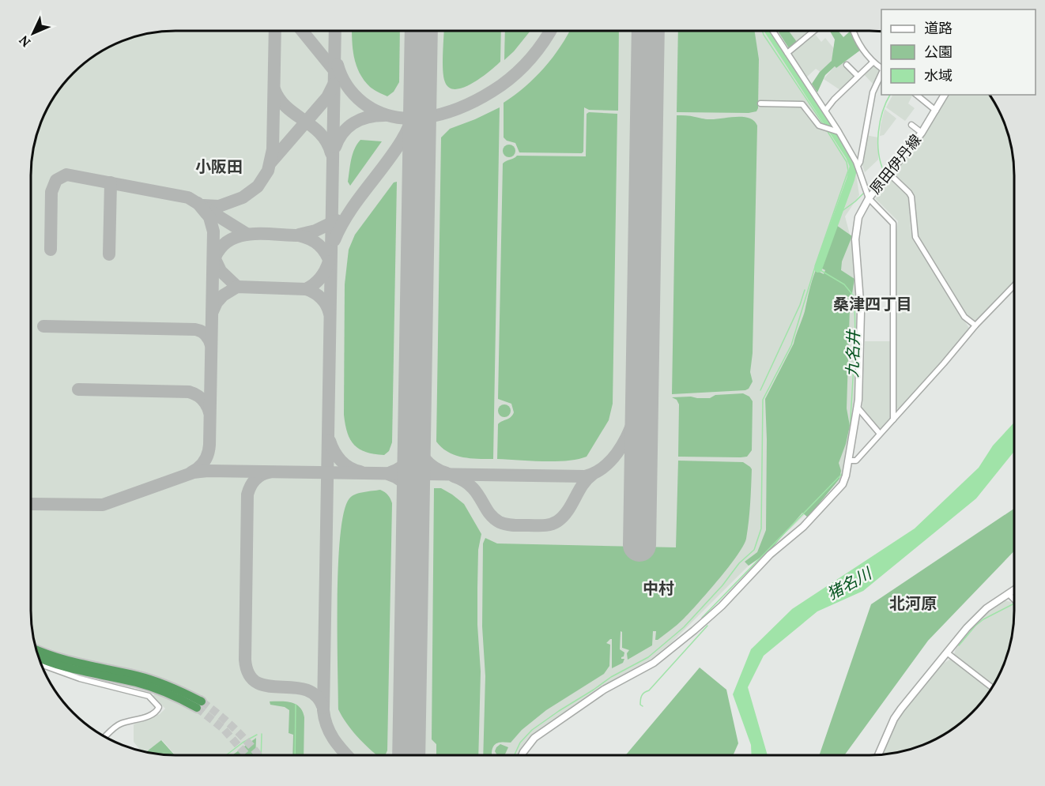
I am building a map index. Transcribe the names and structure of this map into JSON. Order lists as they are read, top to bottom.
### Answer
{
  "streets": {
    "street": ["原田伊丹線"]
  },
  "districts": [
    "小阪田",
    "桑津四丁目",
    "中村",
    "北河原"
  ],
  "water": ["九名井", "猪名川"],
  "legend": ["道路", "公園", "水域"],
  "north": "bottom left"
}
